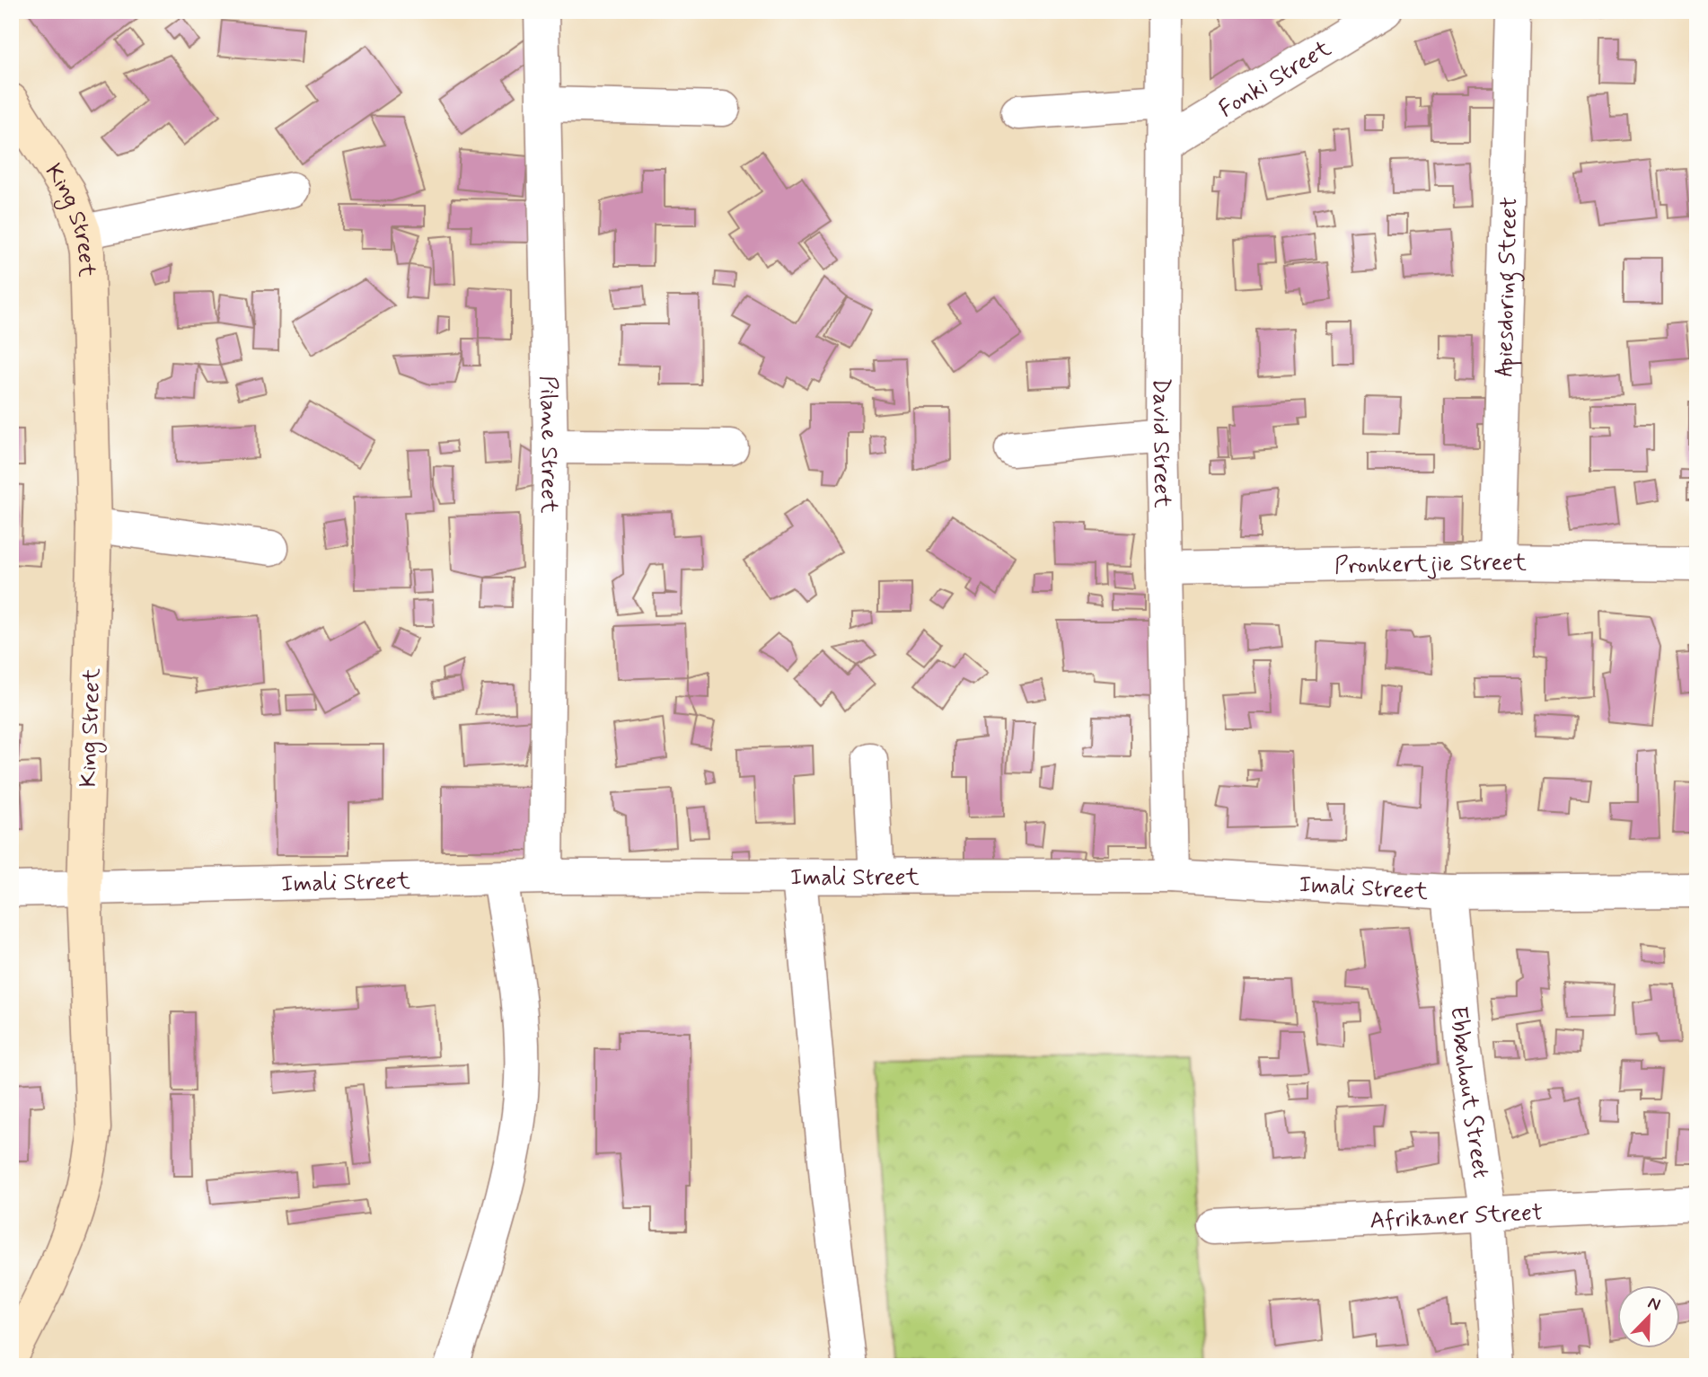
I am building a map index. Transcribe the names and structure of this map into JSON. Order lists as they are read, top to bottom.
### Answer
{
  "streets": {
    "street": [
      "Fonki Street",
      "King Street",
      "Apiesdoring Street",
      "Pilane Street",
      "David Street",
      "Pronkertjie Street",
      "Imali Street",
      "Ebbenhout Street",
      "Afrikaner Street"
    ]
  },
  "crossings": [
    ["Fonki Street", "David Street"],
    ["King Street", "Imali Street"],
    ["Apiesdoring Street", "Pronkertjie Street"],
    ["Pilane Street", "Imali Street"],
    ["David Street", "Pronkertjie Street"],
    ["David Street", "Imali Street"],
    ["Imali Street", "Ebbenhout Street"],
    ["Ebbenhout Street", "Afrikaner Street"]
  ],
  "north": "top right"
}
